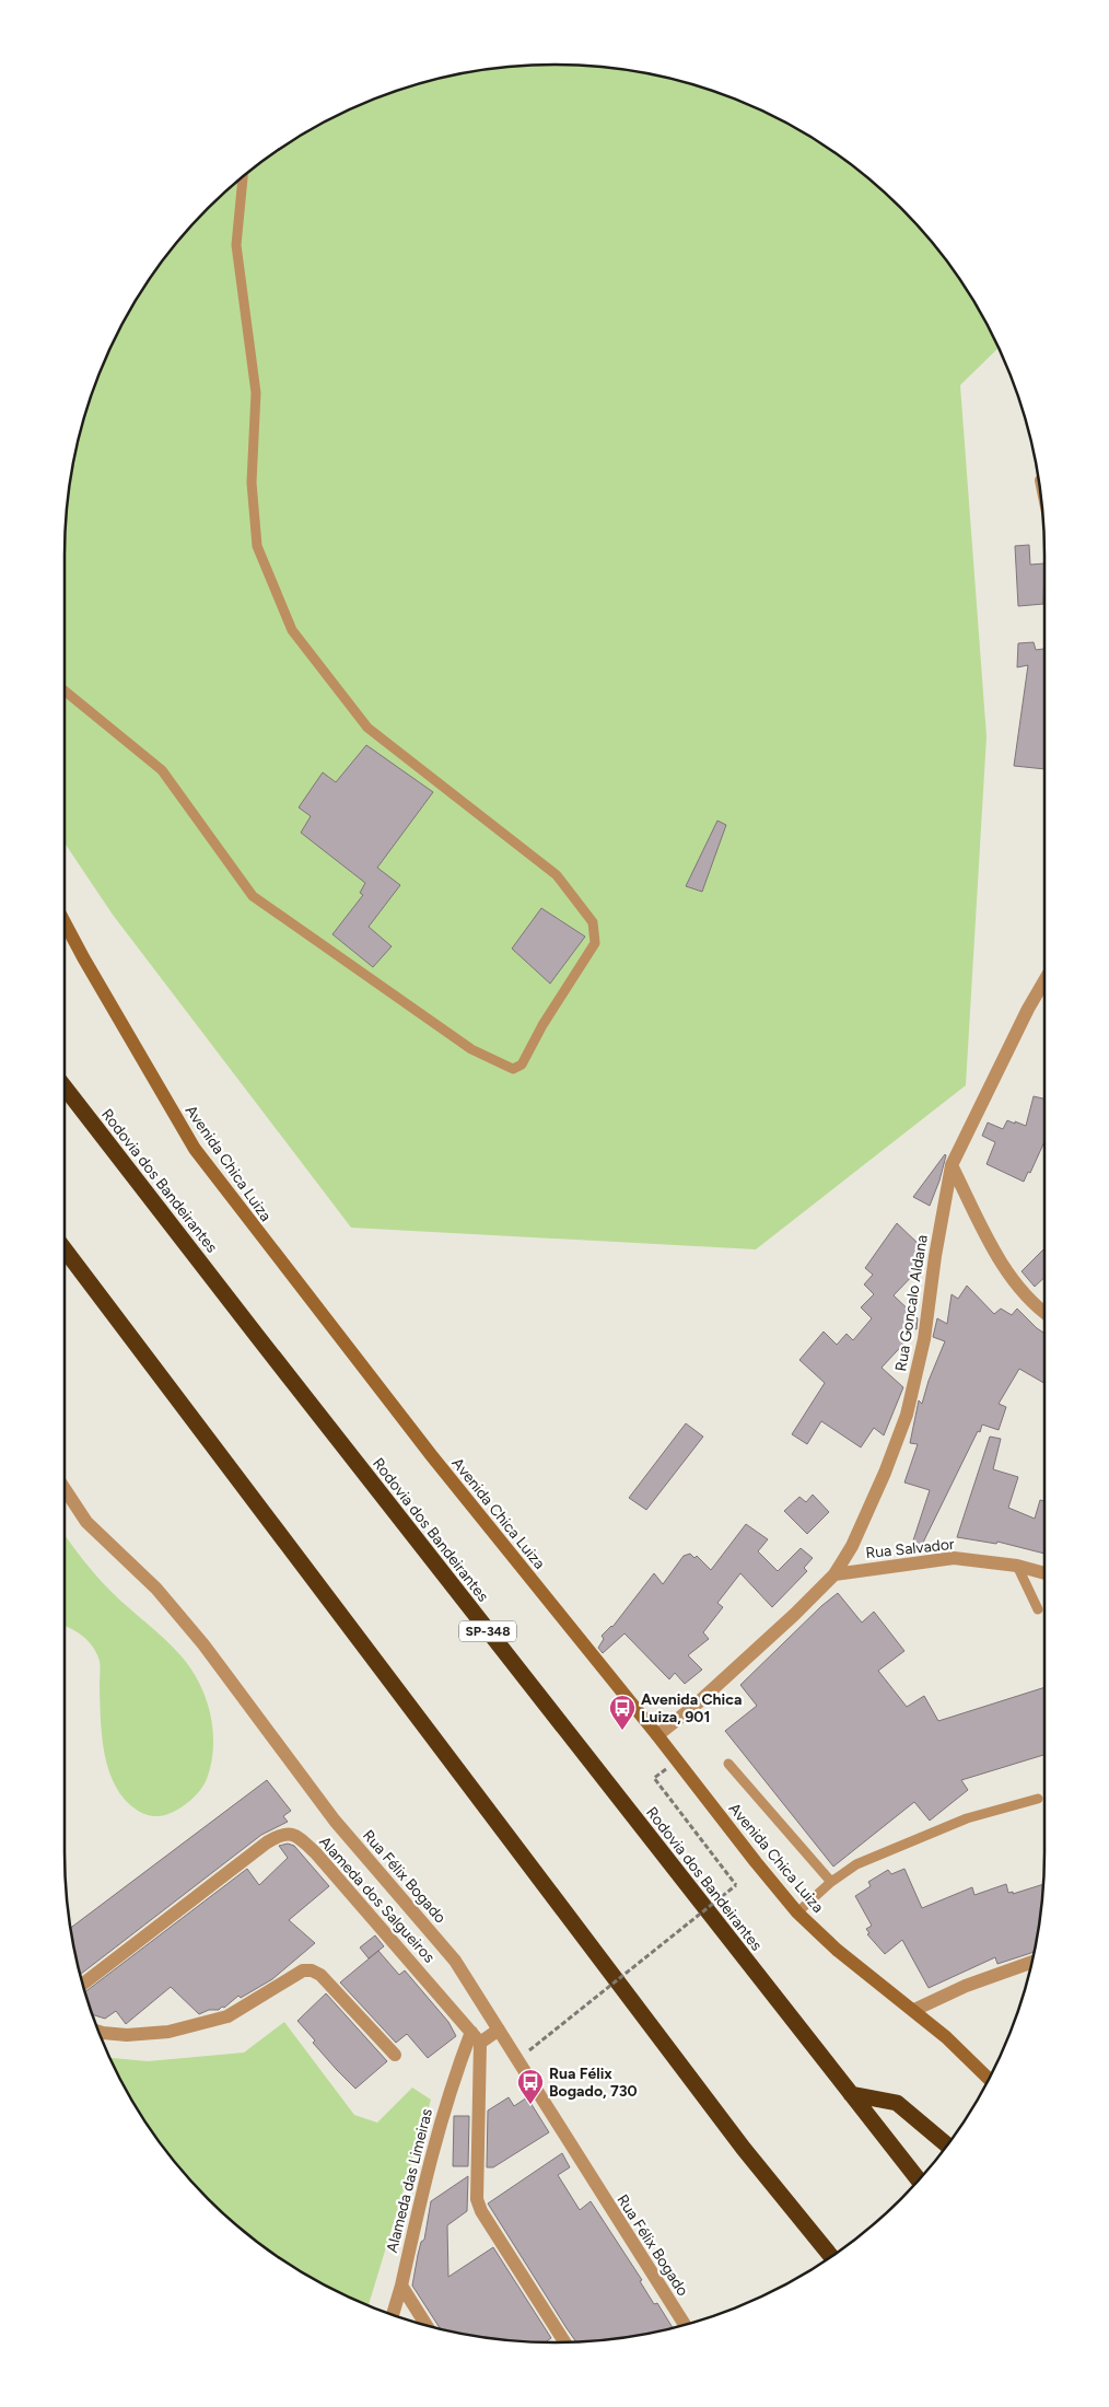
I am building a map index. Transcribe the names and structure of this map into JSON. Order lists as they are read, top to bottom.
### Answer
{
  "streets": {
    "highway": ["Rodovia dos Bandeirantes", "SP-348"],
    "main road": ["Avenida Chica Luiza"],
    "street": [
      "Rua Goncalo Aldana",
      "Rua Salvador",
      "Rua Félix Bogado",
      "Alameda dos Salgueiros",
      "Alameda das Limeiras"
    ]
  },
  "crossings": [
    ["Avenida Chica Luiza", "Rua Goncalo Aldana"],
    ["Rua Goncalo Aldana", "Rua Salvador"],
    ["Alameda dos Salgueiros", "Alameda das Limeiras"]
  ],
  "places": {
    "bus stop": ["Avenida Chica Luiza, 901", "Rua Félix Bogado, 730"]
  }
}
